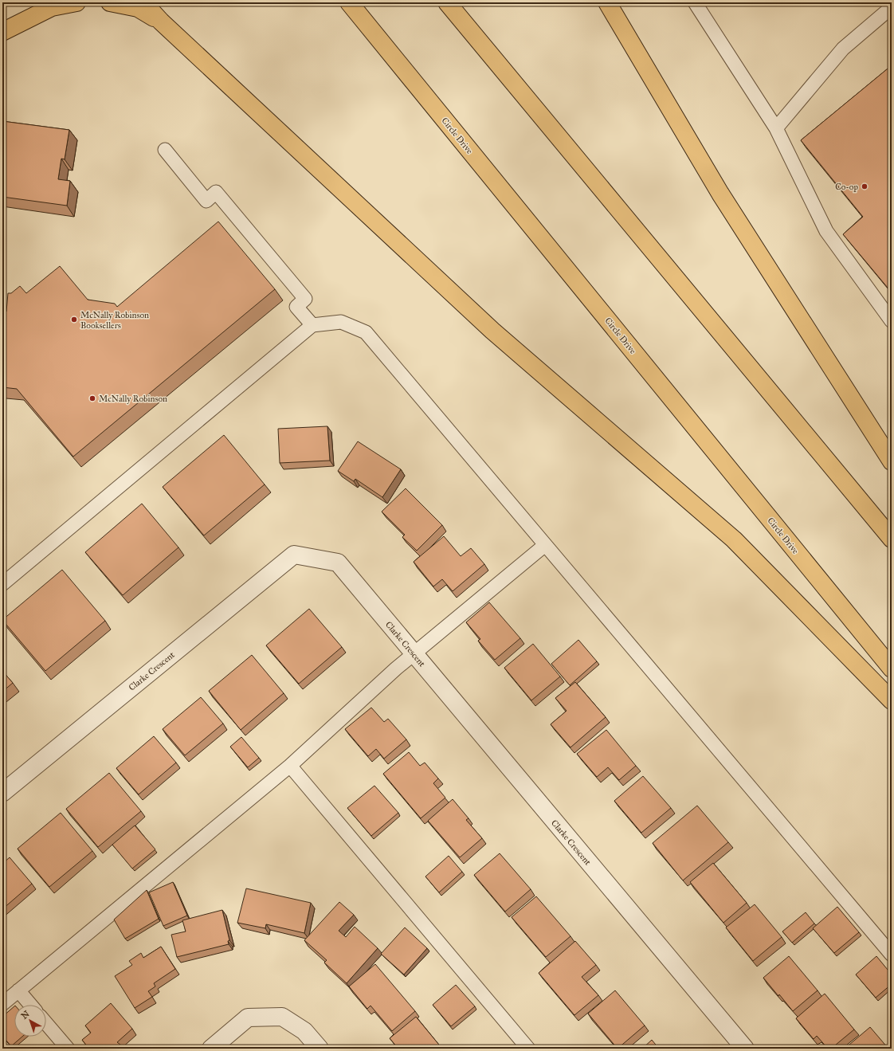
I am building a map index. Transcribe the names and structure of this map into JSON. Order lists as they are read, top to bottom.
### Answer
{
  "streets": {
    "highway": ["Circle Drive"],
    "street": ["Clarke Crescent"]
  },
  "places": ["Co-op", "McNally Robinson Booksellers", "McNally Robinson"],
  "north": "top left"
}
